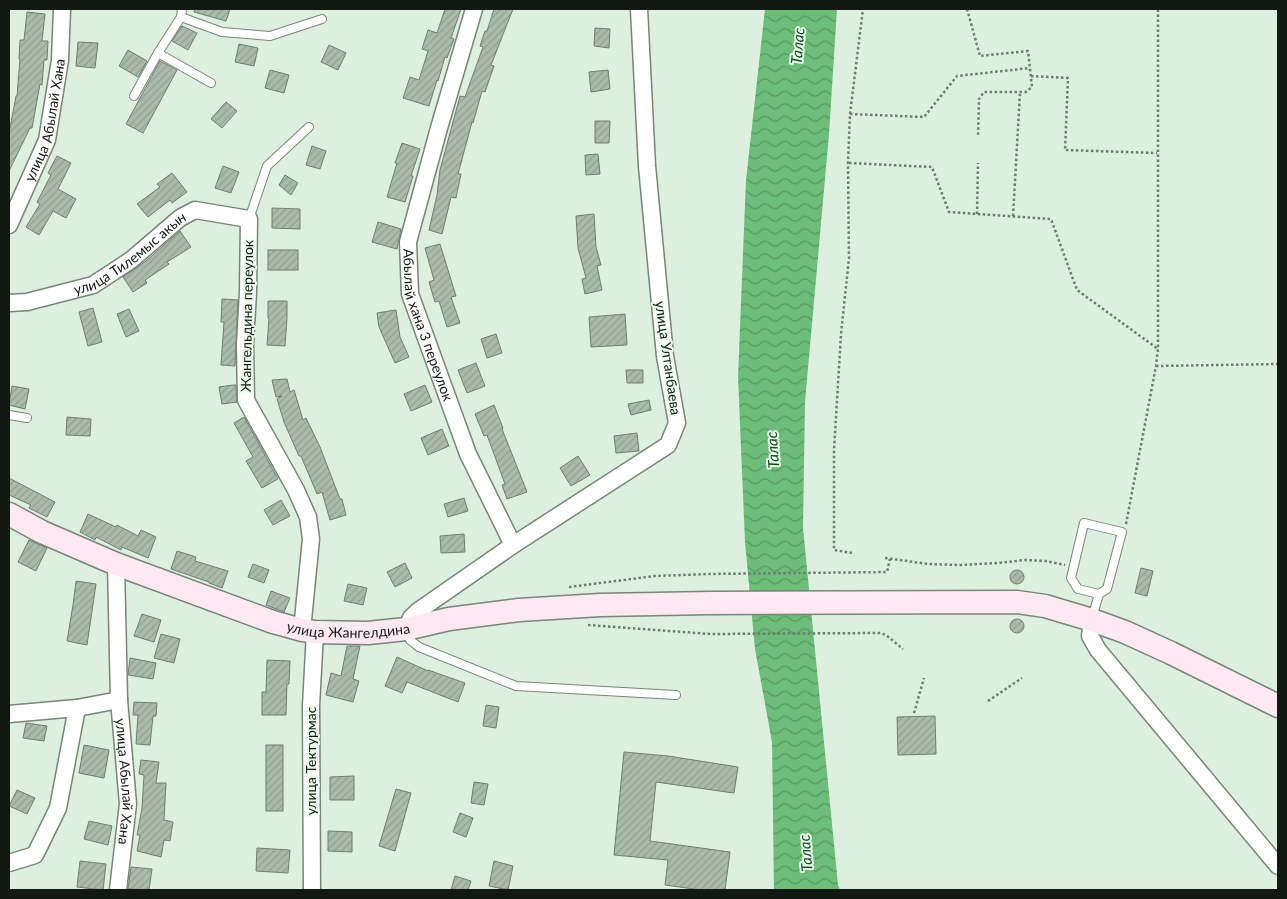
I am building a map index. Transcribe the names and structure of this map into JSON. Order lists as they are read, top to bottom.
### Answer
{
  "streets": {
    "street": [
      "улица Абылай Хана",
      "улица Тилемыс акын",
      "Жангельдина переулок",
      "Абылай хана 3 переулок",
      "улица Ултанбаева",
      "улица Жангелдина",
      "улица Тектурмас"
    ]
  },
  "crossings": [
    ["улица Абылай Хана", "улица Жангелдина"],
    ["улица Тилемыс акын", "Жангельдина переулок"],
    ["Жангельдина переулок", "улица Жангелдина"],
    ["Жангельдина переулок", "улица Тектурмас"],
    ["Абылай хана 3 переулок", "улица Ултанбаева"],
    ["улица Ултанбаева", "улица Жангелдина"],
    ["улица Жангелдина", "улица Тектурмас"]
  ],
  "water": ["Талас"]
}
